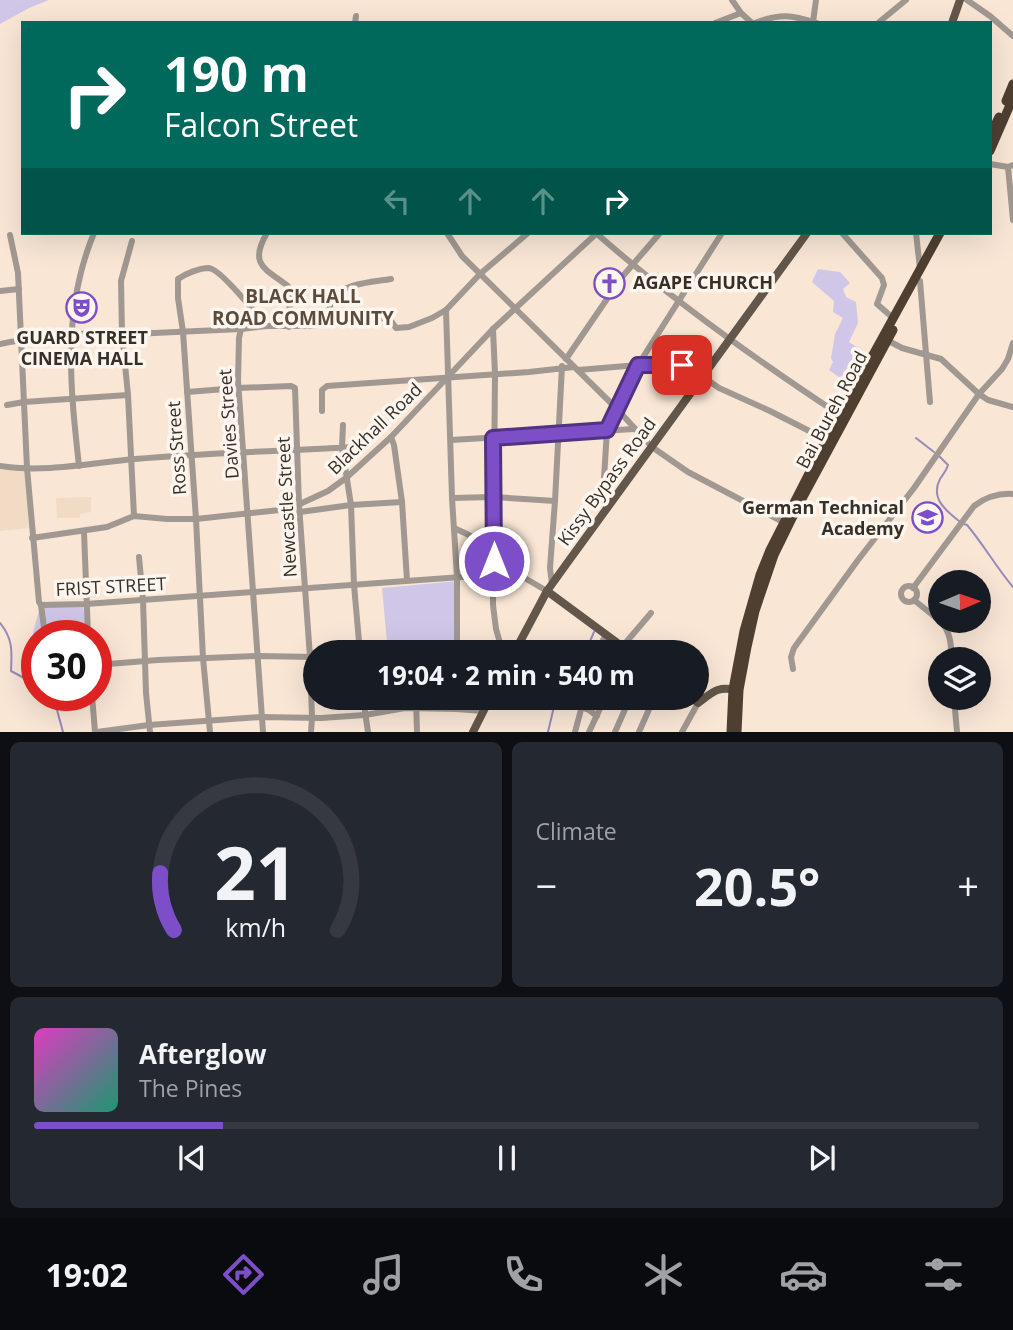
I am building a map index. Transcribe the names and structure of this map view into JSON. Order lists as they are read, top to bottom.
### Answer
{
  "streets": {
    "highway": ["Bai Bureh Road"],
    "main road": ["Kissy Bypass Road"],
    "street": [
      "Davies Street",
      "Blackhall Road",
      "Ross Street",
      "Newcastle Street",
      "FRIST STREET"
    ]
  },
  "crossings": [
    ["Davies Street", "Blackhall Road"],
    ["Davies Street", "Newcastle Street"],
    ["Davies Street", "FRIST STREET"],
    ["Blackhall Road", "Ross Street"],
    ["Blackhall Road", "Newcastle Street"],
    ["Blackhall Road", "FRIST STREET"],
    ["Ross Street", "Newcastle Street"],
    ["Ross Street", "FRIST STREET"],
    ["Newcastle Street", "FRIST STREET"]
  ],
  "districts": ["BLACK HALL ROAD COMMUNITY"],
  "places": {
    "church": ["AGAPE CHURCH"],
    "theatre": ["GUARD STREET CINEMA HALL"],
    "school or university": ["German Technical Academy"]
  },
  "north": "right",
  "page": {
    "turn": ["190 m", "Falcon Street"],
    "limit": "30",
    "trip": "19:04 · 2 min · 540 m",
    "tile": "Climate",
    "heat": ["−", "20.5°", "+"],
    "song": ["Afterglow", "The Pines"],
    "tabs": "19:02",
    "gauge": ["21", "km/h"]
  }
}
